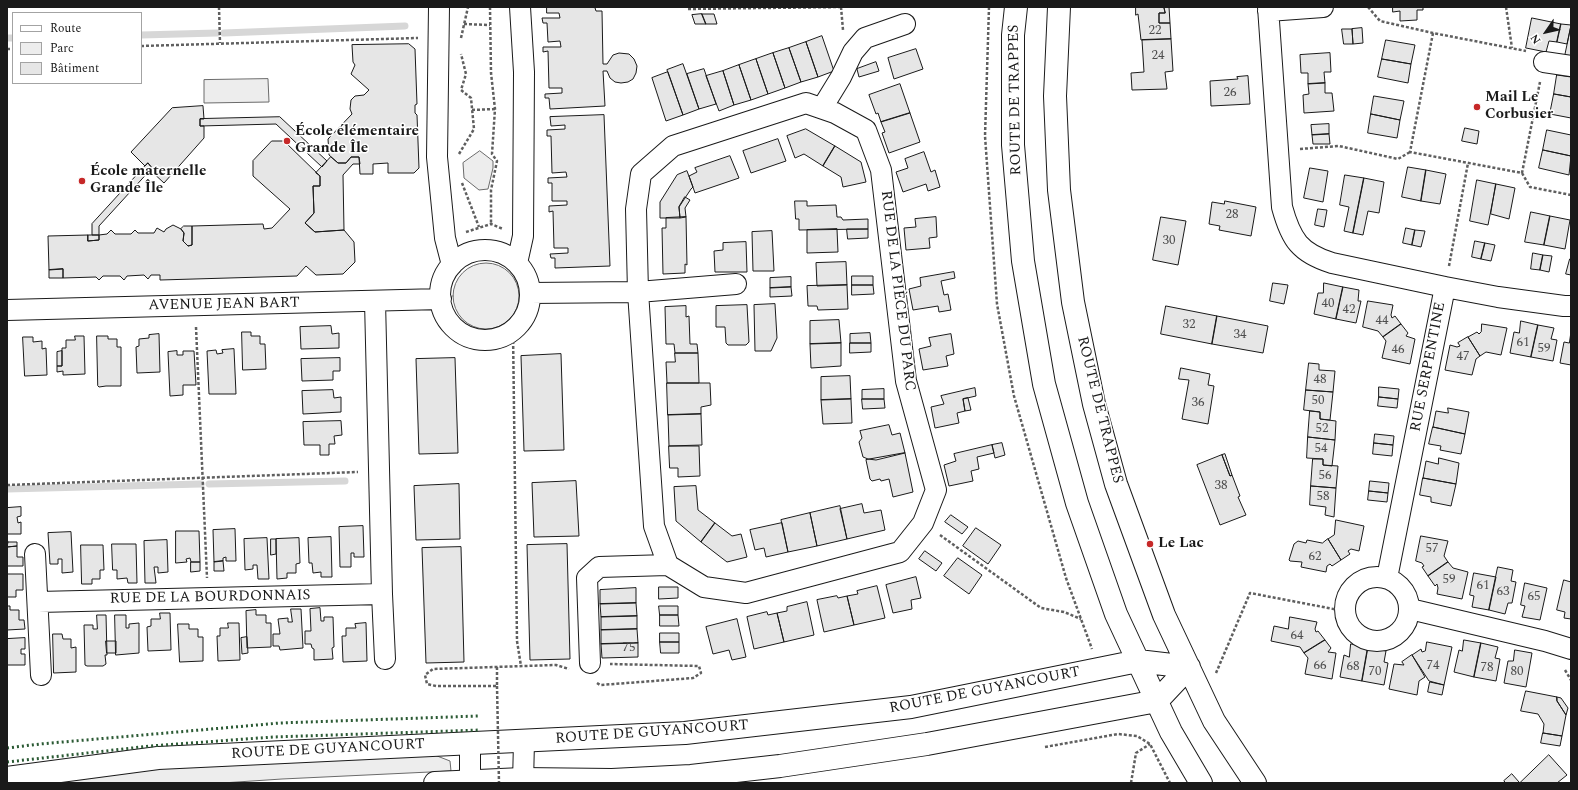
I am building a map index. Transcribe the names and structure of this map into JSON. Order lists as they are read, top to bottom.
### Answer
{
  "streets": {
    "main road": ["ROUTE DE TRAPPES", "ROUTE DE GUYANCOURT"],
    "street": [
      "RUE DE LA PIÈCE DU PARC",
      "AVENUE JEAN BART",
      "RUE SERPENTINE",
      "RUE DE LA BOURDONNAIS"
    ]
  },
  "crossings": [
    ["ROUTE DE TRAPPES", "ROUTE DE GUYANCOURT"]
  ],
  "places": [
    "Mail Le Corbusier",
    "École élémentaire Grande Île",
    "École maternelle Grande Île",
    "Le Lac"
  ],
  "house_numbers": [
    "22",
    "24",
    "26",
    "28",
    "30",
    "40",
    "42",
    "44",
    "32",
    "34",
    "61",
    "59",
    "46",
    "47",
    "48",
    "50",
    "36",
    "52",
    "54",
    "56",
    "38",
    "58",
    "57",
    "62",
    "59",
    "61",
    "63",
    "65",
    "64",
    "75",
    "66",
    "74",
    "68",
    "78",
    "70",
    "80"
  ],
  "legend": ["Route", "Parc", "Bâtiment"],
  "north": "bottom left"
}
